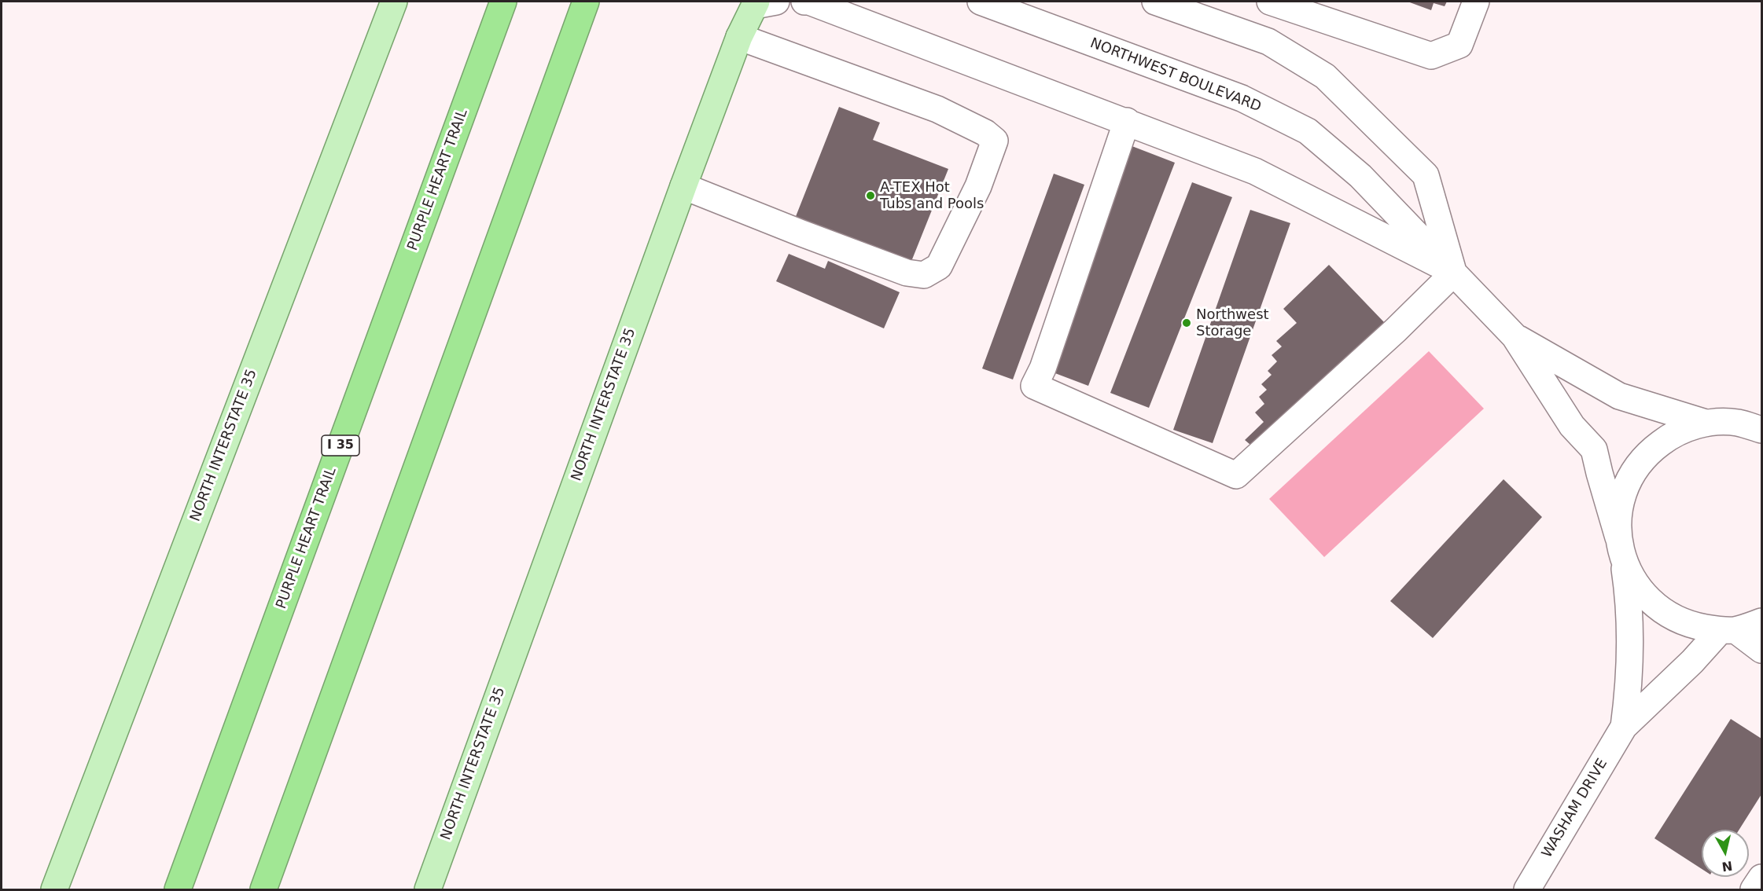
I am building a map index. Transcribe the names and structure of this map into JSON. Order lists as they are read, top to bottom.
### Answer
{
  "streets": {
    "highway": ["PURPLE HEART TRAIL", "I 35"],
    "main road": ["NORTH INTERSTATE 35"],
    "street": ["NORTHWEST BOULEVARD", "WASHAM DRIVE"]
  },
  "crossings": [
    ["NORTHWEST BOULEVARD", "WASHAM DRIVE"]
  ],
  "places": ["A-TEX Hot Tubs and Pools", "Northwest Storage"],
  "north": "bottom"
}
